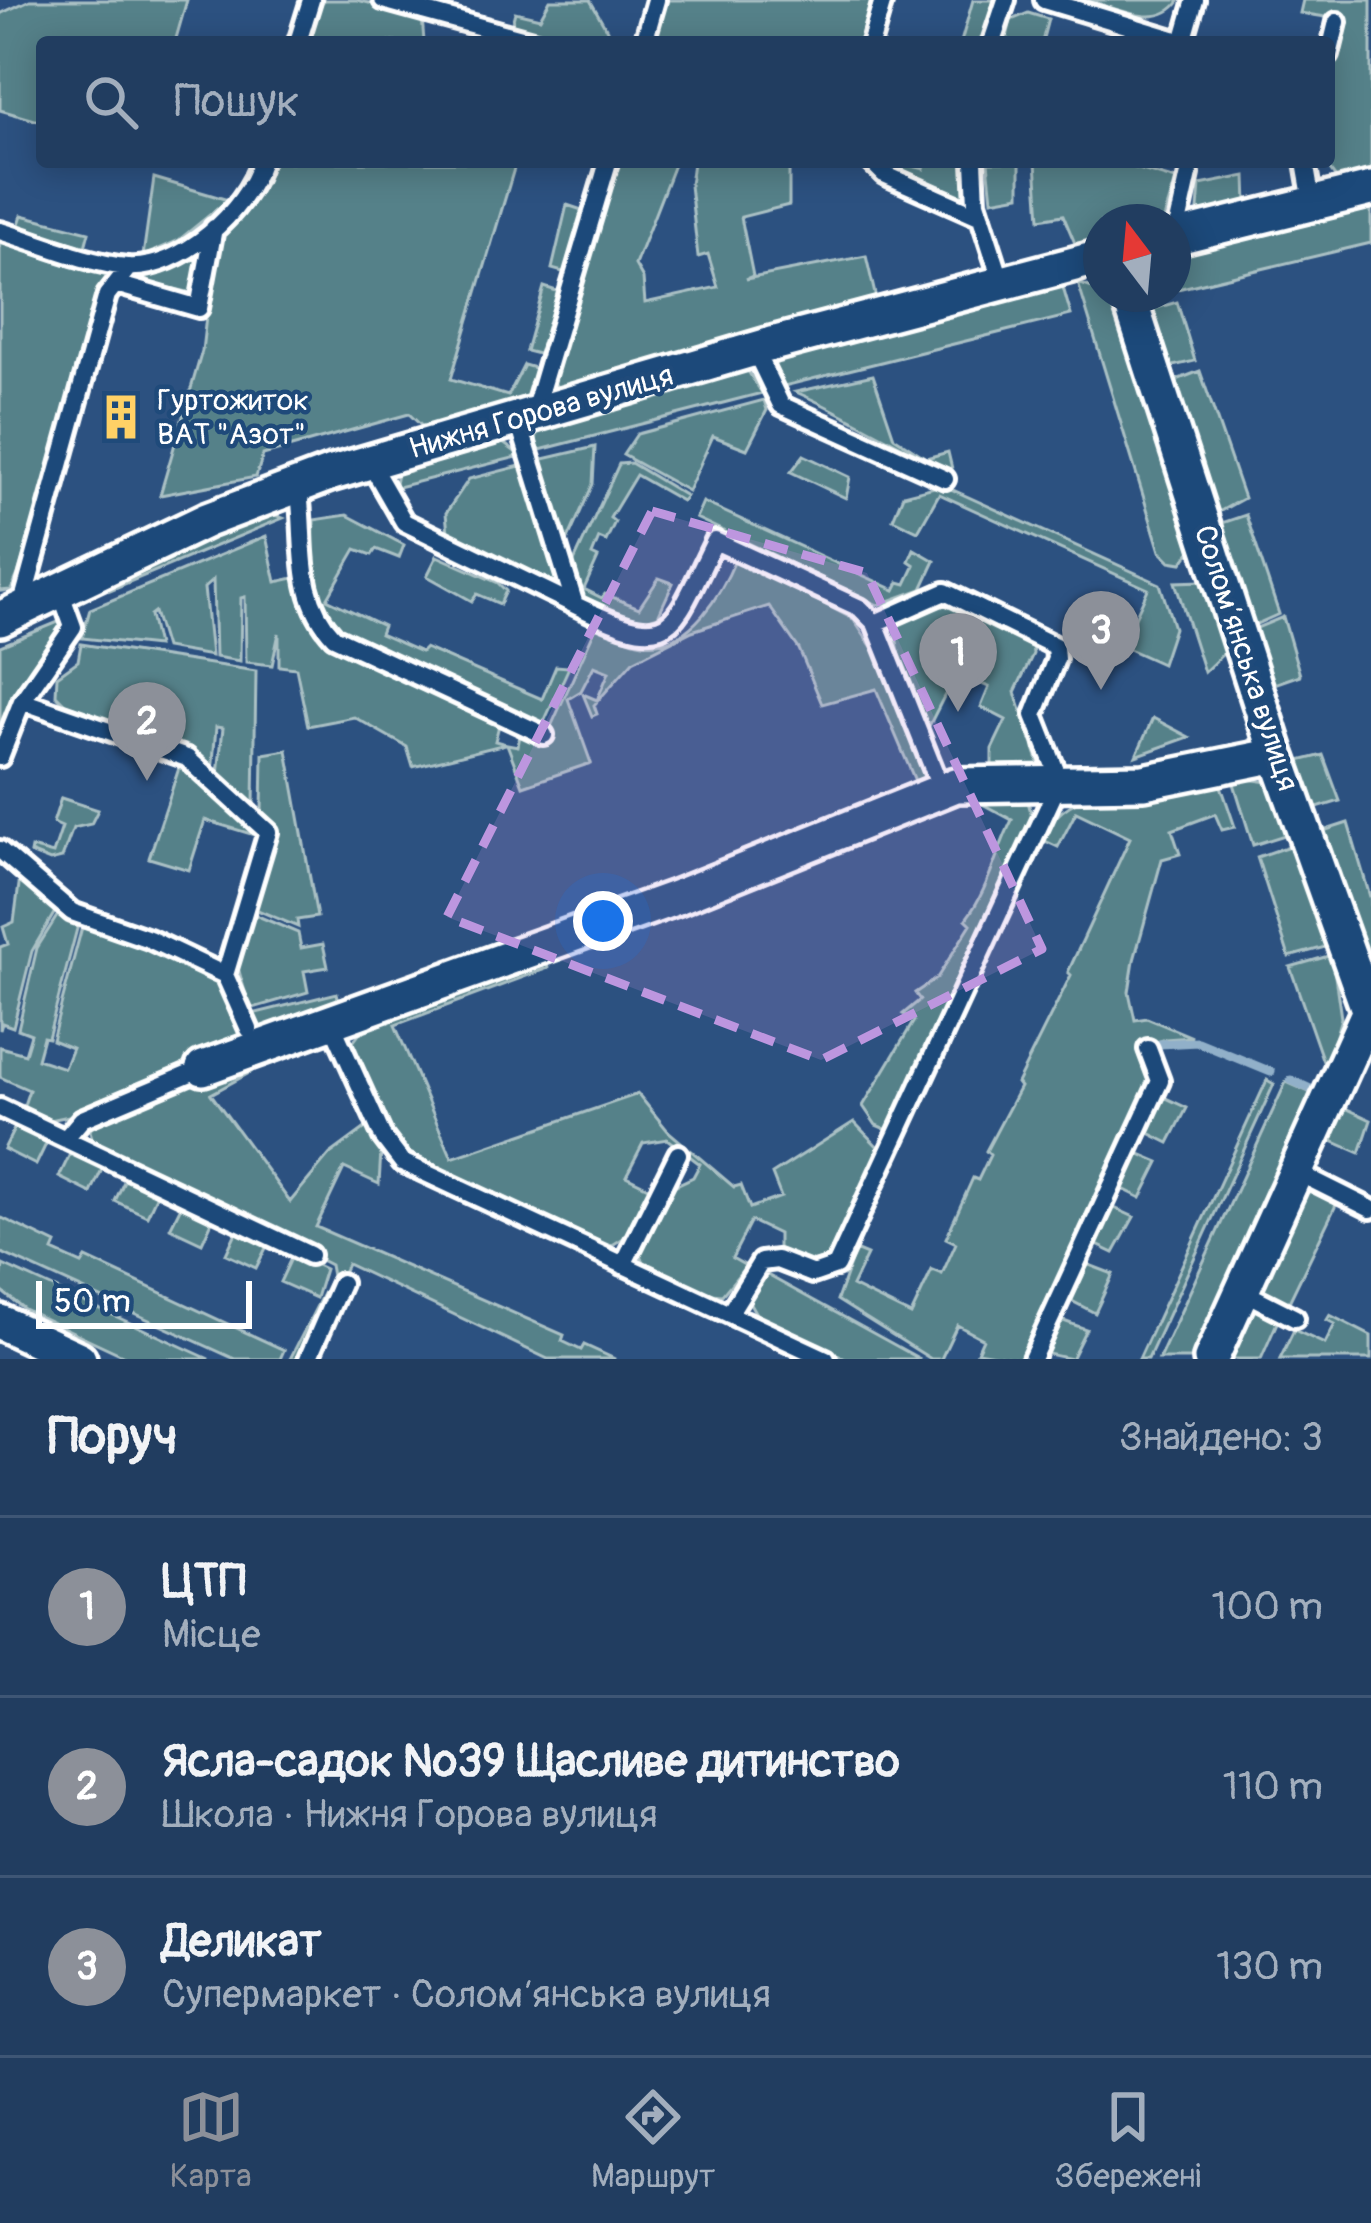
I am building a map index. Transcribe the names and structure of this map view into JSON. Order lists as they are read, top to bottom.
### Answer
{
  "streets": {
    "street": ["Нижня Горова вулиця", "Соломʼянська вулиця"]
  },
  "places": {
    "building": ["Гуртожиток ВАТ \"Азот\""]
  },
  "scale_bar": "50 m",
  "north": "top",
  "page": {
    "search": "Пошук",
    "pins": ["3", "1", "2"],
    "scale": "50 m",
    "heading": ["Поруч", "Знайдено: 3"],
    "list": [
      {
        "mark": "1",
        "name": "ЦТП",
        "note": "Місце",
        "value": "100 m"
      },
      {
        "mark": "2",
        "name": "Ясла-садок №39 Щасливе дитинство",
        "note": "Школа · Нижня Горова вулиця",
        "value": "110 m"
      },
      {
        "mark": "3",
        "name": "Деликат",
        "note": "Супермаркет · Соломʼянська вулиця",
        "value": "130 m"
      }
    ],
    "nav": ["Карта", "Маршрут", "Збережені"]
  }
}
